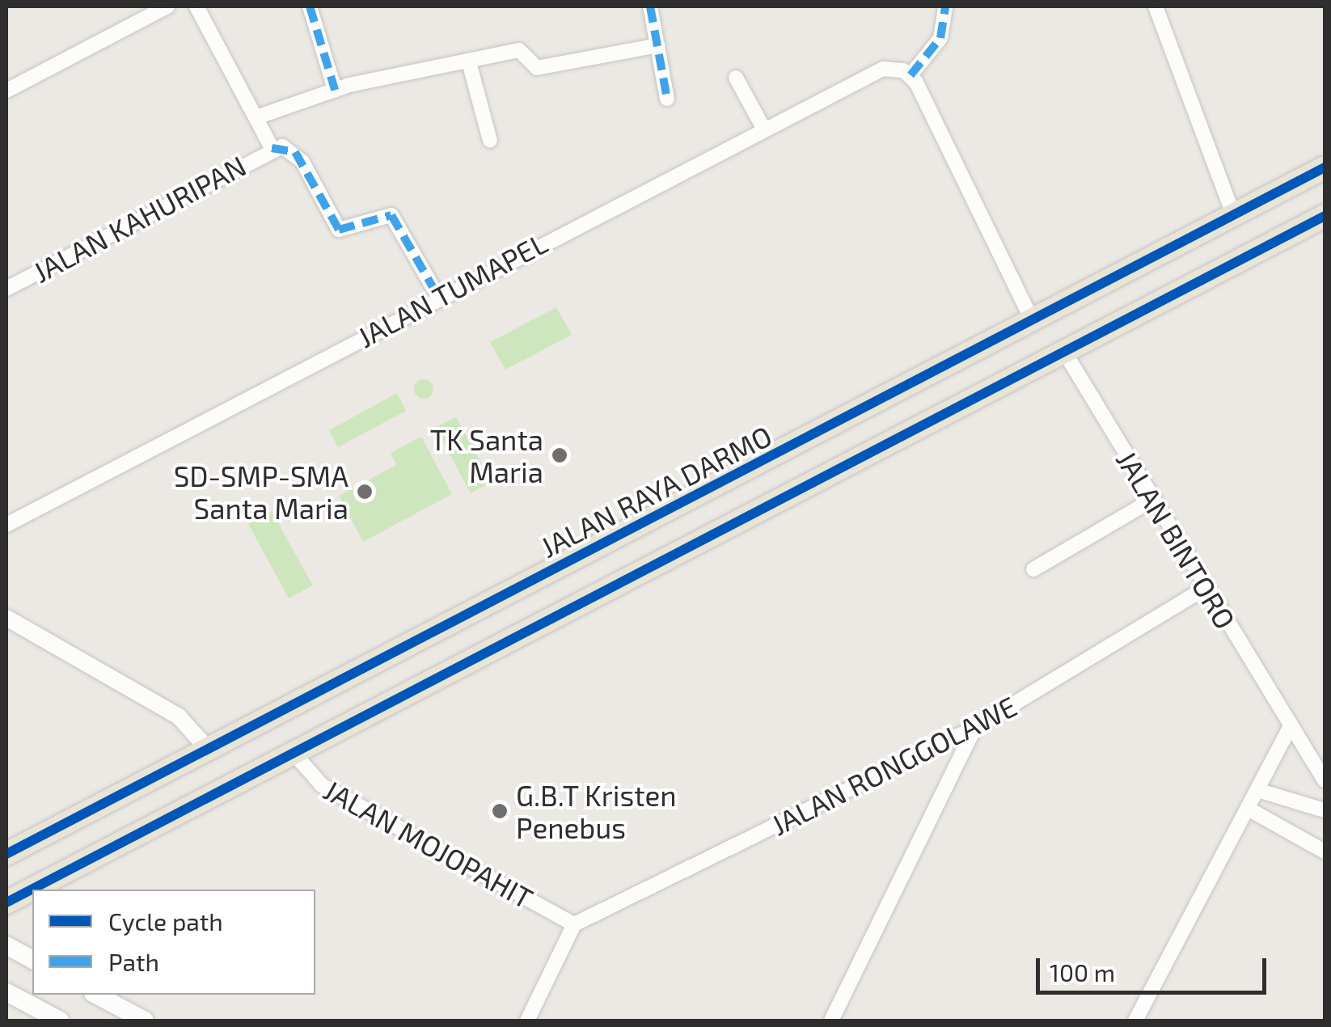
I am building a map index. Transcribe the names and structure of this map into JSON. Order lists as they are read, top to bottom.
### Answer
{
  "streets": {
    "main road": ["JALAN RAYA DARMO"],
    "street": [
      "JALAN KAHURIPAN",
      "JALAN TUMAPEL",
      "JALAN BINTORO",
      "JALAN RONGGOLAWE",
      "JALAN MOJOPAHIT"
    ]
  },
  "crossings": [
    ["JALAN BINTORO", "JALAN RONGGOLAWE"],
    ["JALAN RONGGOLAWE", "JALAN MOJOPAHIT"]
  ],
  "places": ["TK Santa Maria", "SD-SMP-SMA Santa Maria", "G.B.T Kristen Penebus"],
  "legend": ["Cycle path", "Path"],
  "scale_bar": "100 m"
}
